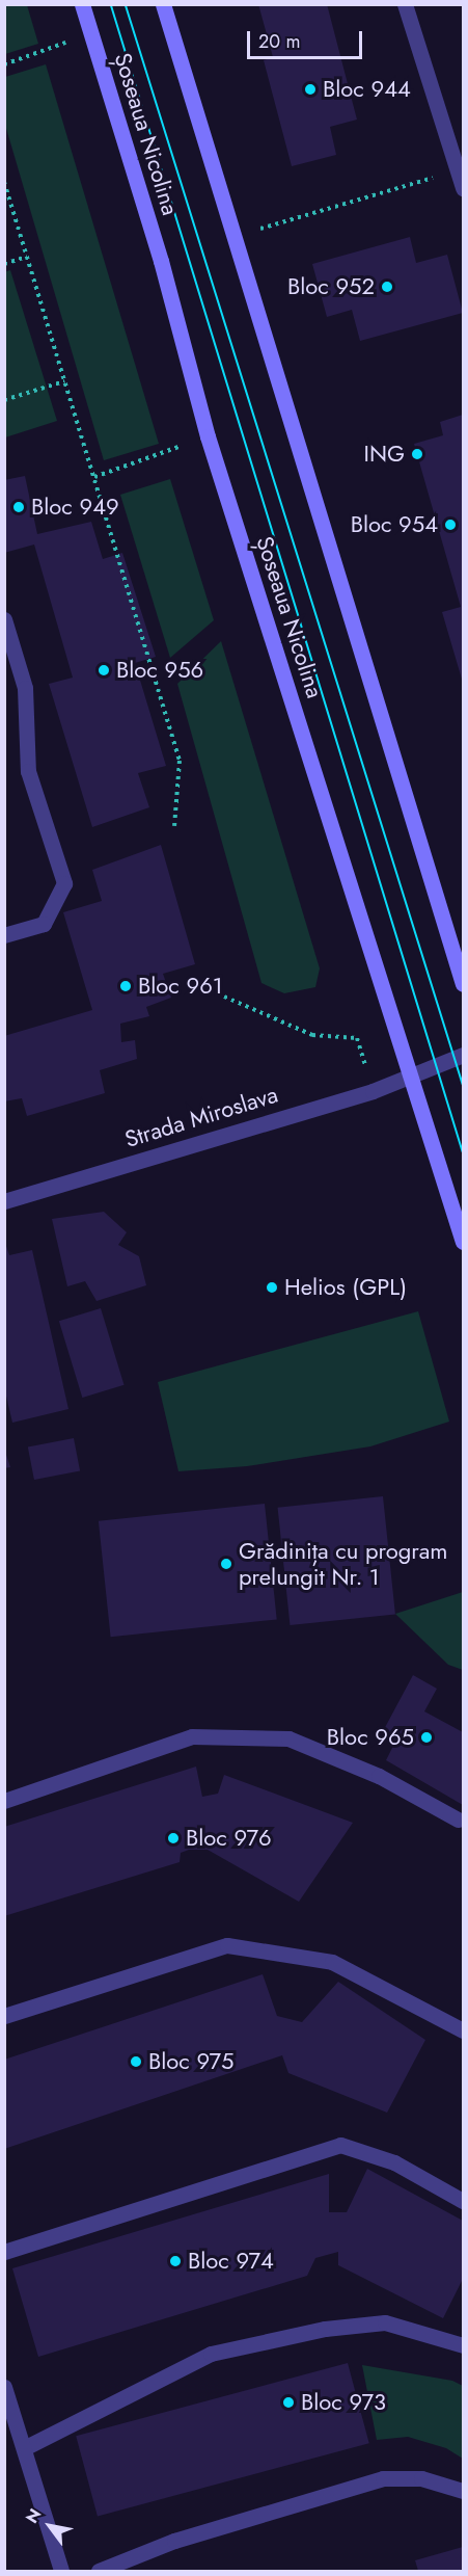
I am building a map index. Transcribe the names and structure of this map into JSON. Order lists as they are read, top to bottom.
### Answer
{
  "streets": {
    "main road": ["Șoseaua Nicolina"],
    "street": ["Strada Miroslava"]
  },
  "crossings": [
    ["Șoseaua Nicolina", "Strada Miroslava"]
  ],
  "places": [
    "Bloc 944",
    "Bloc 952",
    "ING",
    "Bloc 949",
    "Bloc 954",
    "Bloc 956",
    "Bloc 961",
    "Helios (GPL)",
    "Grădinița cu program prelungit Nr. 1",
    "Bloc 965",
    "Bloc 976",
    "Bloc 975",
    "Bloc 974",
    "Bloc 973"
  ],
  "scale_bar": "20 m",
  "north": "top left"
}
